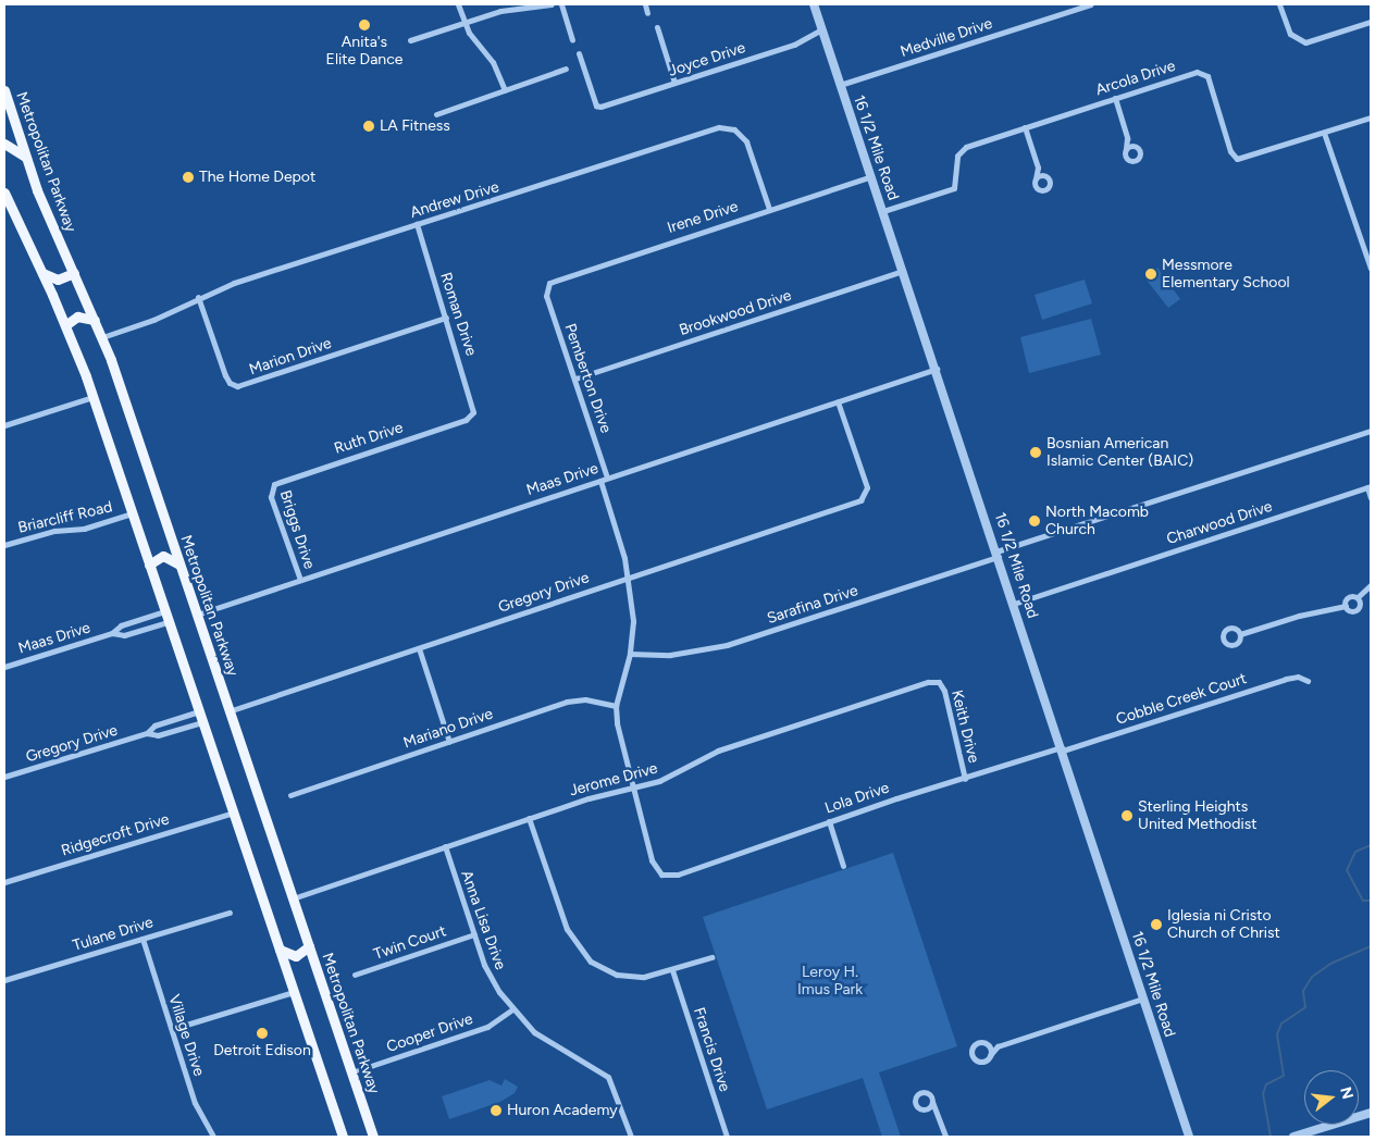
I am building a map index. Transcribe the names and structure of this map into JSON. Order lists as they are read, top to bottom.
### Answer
{
  "streets": {
    "main road": ["Metropolitan Parkway"],
    "street": [
      "Medville Drive",
      "Joyce Drive",
      "Arcola Drive",
      "16 1/2 Mile Road",
      "Andrew Drive",
      "Irene Drive",
      "Brookwood Drive",
      "Roman Drive",
      "Marion Drive",
      "Pemberton Drive",
      "Ruth Drive",
      "Maas Drive",
      "Briarcliff Road",
      "Charwood Drive",
      "Briggs Drive",
      "Gregory Drive",
      "Sarafina Drive",
      "Cobble Creek Court",
      "Keith Drive",
      "Mariano Drive",
      "Jerome Drive",
      "Lola Drive",
      "Ridgecroft Drive",
      "Anna Lisa Drive",
      "Tulane Drive",
      "Twin Court",
      "Cooper Drive",
      "Village Drive",
      "Francis Drive"
    ]
  },
  "crossings": [
    ["Medville Drive", "16 1/2 Mile Road"],
    ["Joyce Drive", "16 1/2 Mile Road"],
    ["Arcola Drive", "16 1/2 Mile Road"],
    ["16 1/2 Mile Road", "Irene Drive"],
    ["16 1/2 Mile Road", "Brookwood Drive"],
    ["16 1/2 Mile Road", "Maas Drive"],
    ["16 1/2 Mile Road", "Charwood Drive"],
    ["16 1/2 Mile Road", "Sarafina Drive"],
    ["16 1/2 Mile Road", "Cobble Creek Court"],
    ["16 1/2 Mile Road", "Lola Drive"],
    ["Metropolitan Parkway", "Andrew Drive"],
    ["Metropolitan Parkway", "Maas Drive"],
    ["Metropolitan Parkway", "Gregory Drive"],
    ["Metropolitan Parkway", "Jerome Drive"],
    ["Metropolitan Parkway", "Cooper Drive"],
    ["Andrew Drive", "Irene Drive"],
    ["Andrew Drive", "Roman Drive"],
    ["Andrew Drive", "Marion Drive"],
    ["Irene Drive", "Pemberton Drive"],
    ["Brookwood Drive", "Pemberton Drive"],
    ["Roman Drive", "Marion Drive"],
    ["Roman Drive", "Ruth Drive"],
    ["Pemberton Drive", "Maas Drive"],
    ["Ruth Drive", "Briggs Drive"],
    ["Maas Drive", "Briggs Drive"],
    ["Maas Drive", "Gregory Drive"],
    ["Cobble Creek Court", "Lola Drive"],
    ["Keith Drive", "Jerome Drive"],
    ["Keith Drive", "Lola Drive"],
    ["Jerome Drive", "Lola Drive"],
    ["Jerome Drive", "Anna Lisa Drive"],
    ["Anna Lisa Drive", "Twin Court"],
    ["Anna Lisa Drive", "Cooper Drive"],
    ["Tulane Drive", "Village Drive"]
  ],
  "parks": ["Leroy H. Imus Park"],
  "places": [
    "Anita's Elite Dance",
    "LA Fitness",
    "The Home Depot",
    "Messmore Elementary School",
    "Bosnian American Islamic Center (BAIC)",
    "North Macomb Church",
    "Sterling Heights United Methodist",
    "Iglesia ni Cristo Church of Christ",
    "Detroit Edison",
    "Huron Academy"
  ],
  "north": "right"
}
